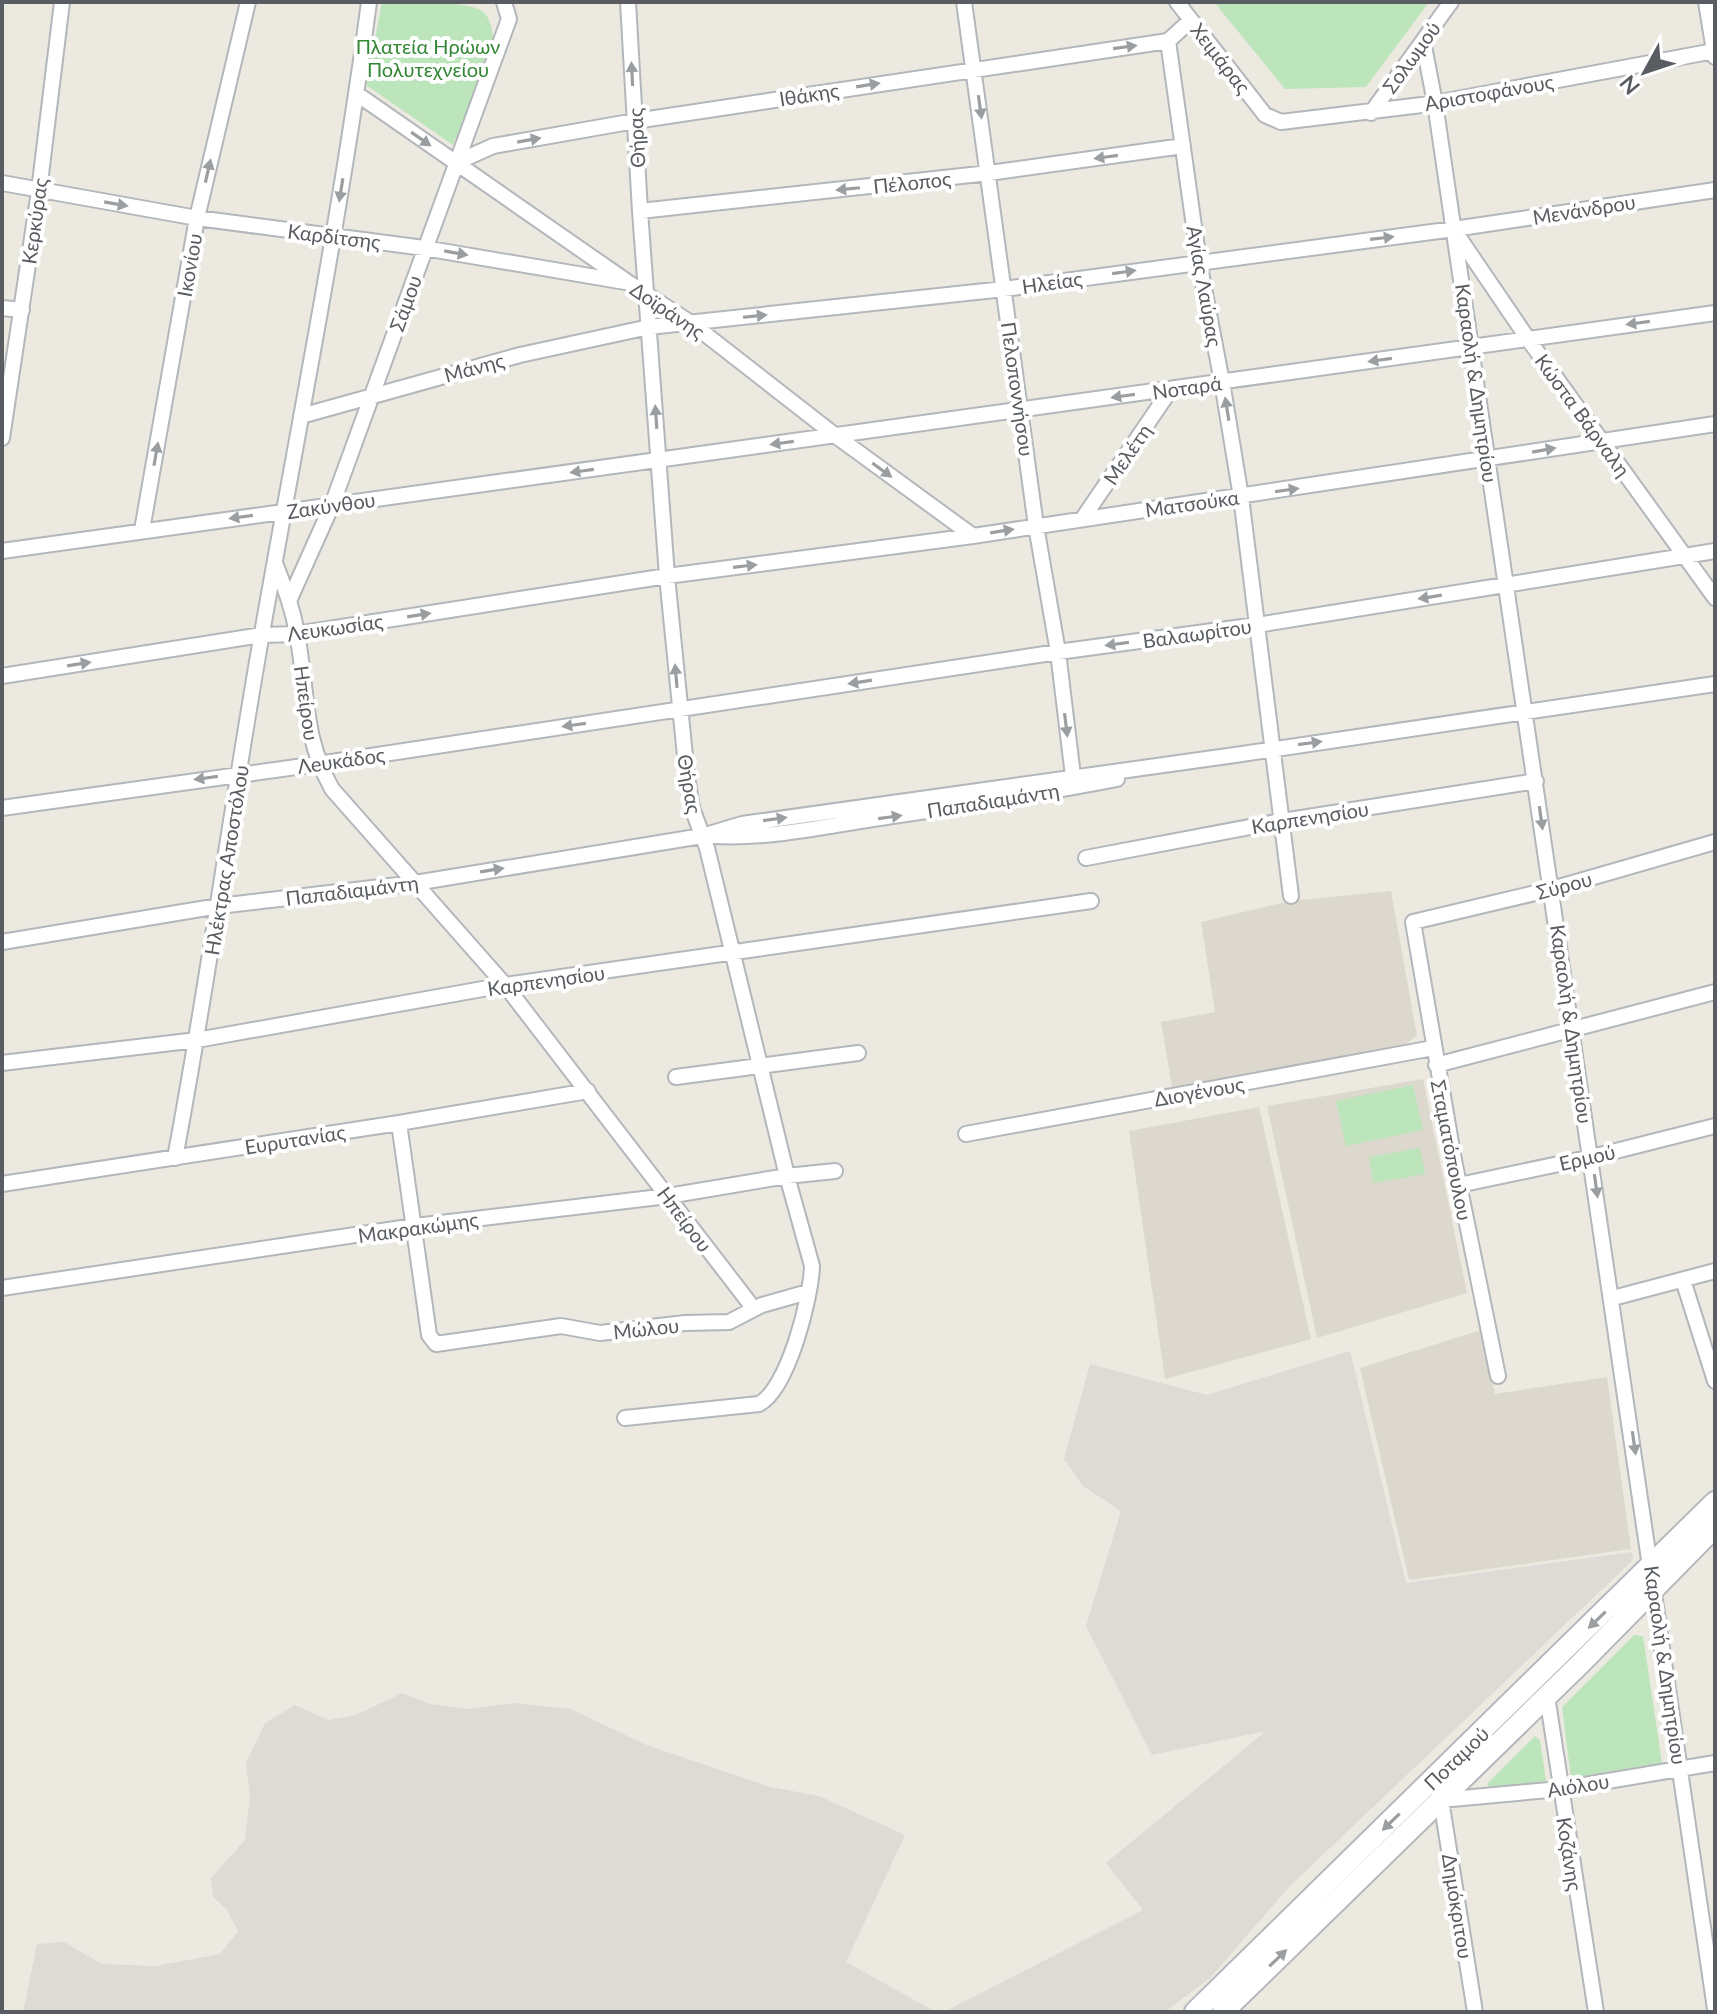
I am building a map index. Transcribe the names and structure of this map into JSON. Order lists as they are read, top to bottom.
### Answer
{
  "streets": {
    "street": [
      "Σολωμού",
      "Χειμάρας",
      "Αριστοφάνους",
      "Ιθάκης",
      "Θήρας",
      "Πέλοπος",
      "Μενάνδρου",
      "Κερκύρας",
      "Καρδίτσης",
      "Ικονίου",
      "Ηλείας",
      "Αγίας Λαύρας",
      "Σάμου",
      "Δοϊράνης",
      "Μάνης",
      "Καραολή & Δημητρίου",
      "Νοταρά",
      "Πελοποννήσου",
      "Κώστα Βάρναλη",
      "Μελέτη",
      "Ματσούκα",
      "Ζακύνθου",
      "Λευκωσίας",
      "Βαλαωρίτου",
      "Ηπείρου",
      "Λeυκάδος",
      "Παπαδιαμάντη",
      "Καρπενησίου",
      "Ηλέκτρας Αποστόλου",
      "Σύρου",
      "Διογένους",
      "Ευρυτανίας",
      "Σταματόπουλου",
      "Ερμού",
      "Μακρακώμης",
      "Μώλου",
      "Ποταμού",
      "Αιόλου",
      "Κοζάνης",
      "Δημόκριτου"
    ]
  },
  "crossings": [
    ["Σολωμού", "Αριστοφάνους"],
    ["Σολωμού", "Καραολή & Δημητρίου"],
    ["Χειμάρας", "Αριστοφάνους"],
    ["Αριστοφάνους", "Καραολή & Δημητρίου"],
    ["Ιθάκης", "Θήρας"],
    ["Ιθάκης", "Αγίας Λαύρας"],
    ["Ιθάκης", "Σάμου"],
    ["Ιθάκης", "Δοϊράνης"],
    ["Ιθάκης", "Πελοποννήσου"],
    ["Θήρας", "Πέλοπος"],
    ["Θήρας", "Ηλείας"],
    ["Θήρας", "Δοϊράνης"],
    ["Θήρας", "Μάνης"],
    ["Θήρας", "Νοταρά"],
    ["Θήρας", "Ματσούκα"],
    ["Θήρας", "Ζακύνθου"],
    ["Θήρας", "Λευκωσίας"],
    ["Θήρας", "Βαλαωρίτου"],
    ["Θήρας", "Λeυκάδος"],
    ["Θήρας", "Παπαδιαμάντη"],
    ["Θήρας", "Καρπενησίου"],
    ["Θήρας", "Μακρακώμης"],
    ["Θήρας", "Μώλου"],
    ["Πέλοπος", "Αγίας Λαύρας"],
    ["Πέλοπος", "Πελοποννήσου"],
    ["Μενάνδρου", "Ηλείας"],
    ["Μενάνδρου", "Καραολή & Δημητρίου"],
    ["Μενάνδρου", "Κώστα Βάρναλη"],
    ["Κερκύρας", "Καρδίτσης"],
    ["Καρδίτσης", "Ικονίου"],
    ["Καρδίτσης", "Σάμου"],
    ["Καρδίτσης", "Δοϊράνης"],
    ["Ικονίου", "Ζακύνθου"],
    ["Ηλείας", "Αγίας Λαύρας"],
    ["Ηλείας", "Δοϊράνης"],
    ["Ηλείας", "Μάνης"],
    ["Ηλείας", "Καραολή & Δημητρίου"],
    ["Ηλείας", "Πελοποννήσου"],
    ["Ηλείας", "Κώστα Βάρναλη"],
    ["Αγίας Λαύρας", "Νοταρά"],
    ["Αγίας Λαύρας", "Ματσούκα"],
    ["Αγίας Λαύρας", "Βαλαωρίτου"],
    ["Αγίας Λαύρας", "Παπαδιαμάντη"],
    ["Αγίας Λαύρας", "Καρπενησίου"],
    ["Σάμου", "Δοϊράνης"],
    ["Σάμου", "Μάνης"],
    ["Σάμου", "Ζακύνθου"],
    ["Σάμου", "Ηπείρου"],
    ["Δοϊράνης", "Νοταρά"],
    ["Δοϊράνης", "Ματσούκα"],
    ["Καραολή & Δημητρίου", "Νοταρά"],
    ["Καραολή & Δημητρίου", "Κώστα Βάρναλη"],
    ["Καραολή & Δημητρίου", "Ματσούκα"],
    ["Καραολή & Δημητρίου", "Βαλαωρίτου"],
    ["Καραολή & Δημητρίου", "Παπαδιαμάντη"],
    ["Καραολή & Δημητρίου", "Καρπενησίου"],
    ["Καραολή & Δημητρίου", "Σύρου"],
    ["Καραολή & Δημητρίου", "Ερμού"],
    ["Καραολή & Δημητρίου", "Ποταμού"],
    ["Καραολή & Δημητρίου", "Αιόλου"],
    ["Νοταρά", "Πελοποννήσου"],
    ["Νοταρά", "Κώστα Βάρναλη"],
    ["Νοταρά", "Μελέτη"],
    ["Νοταρά", "Ζακύνθου"],
    ["Πελοποννήσου", "Ματσούκα"],
    ["Πελοποννήσου", "Βαλαωρίτου"],
    ["Πελοποννήσου", "Παπαδιαμάντη"],
    ["Κώστα Βάρναλη", "Ματσούκα"],
    ["Κώστα Βάρναλη", "Βαλαωρίτου"],
    ["Μελέτη", "Ματσούκα"],
    ["Ματσούκα", "Λευκωσίας"],
    ["Λευκωσίας", "Ηπείρου"],
    ["Λευκωσίας", "Ηλέκτρας Αποστόλου"],
    ["Βαλαωρίτου", "Λeυκάδος"],
    ["Ηπείρου", "Λeυκάδος"],
    ["Ηπείρου", "Παπαδιαμάντη"],
    ["Ηπείρου", "Καρπενησίου"],
    ["Ηπείρου", "Ηλέκτρας Αποστόλου"],
    ["Ηπείρου", "Ευρυτανίας"],
    ["Ηπείρου", "Μακρακώμης"],
    ["Ηπείρου", "Μώλου"],
    ["Λeυκάδος", "Ηλέκτρας Αποστόλου"],
    ["Παπαδιαμάντη", "Ηλέκτρας Αποστόλου"],
    ["Καρπενησίου", "Ηλέκτρας Αποστόλου"],
    ["Ηλέκτρας Αποστόλου", "Ευρυτανίας"],
    ["Σύρου", "Σταματόπουλου"],
    ["Διογένους", "Σταματόπουλου"],
    ["Σταματόπουλου", "Ερμού"],
    ["Μακρακώμης", "Μώλου"],
    ["Ποταμού", "Αιόλου"],
    ["Ποταμού", "Κοζάνης"],
    ["Ποταμού", "Δημόκριτου"],
    ["Αιόλου", "Κοζάνης"],
    ["Αιόλου", "Δημόκριτου"]
  ],
  "one_way": [
    "Ιθάκης",
    "Πέλοπος",
    "Καρδίτσης",
    "Ικονίου",
    "Ηλείας",
    "Δοϊράνης",
    "Νοταρά",
    "Ματσούκα",
    "Ζακύνθου",
    "Λευκωσίας",
    "Βαλαωρίτου",
    "Λeυκάδος",
    "Παπαδιαμάντη"
  ],
  "parks": ["Πλατεία Ηρώων Πολυτεχνείου"],
  "north": "bottom left"
}
